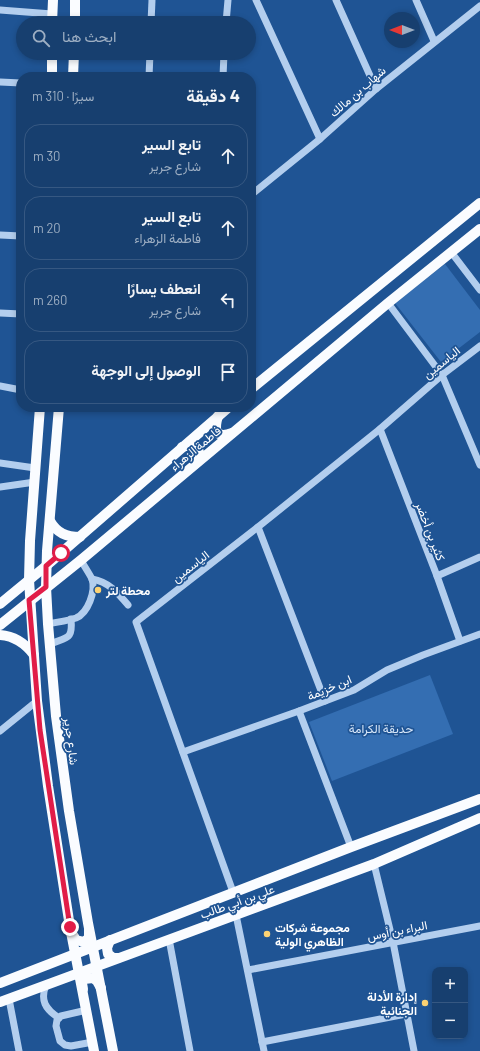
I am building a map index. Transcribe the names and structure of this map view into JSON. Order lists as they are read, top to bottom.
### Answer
{
  "streets": {
    "main road": ["فاطمة الزهراء", "شارع جرير", "علي بن أبي طالب"],
    "street": [
      "شهاب بن مالك",
      "الياسمين",
      "كثير بن أخضر",
      "ابن خزيمة",
      "البراء بن أوس"
    ]
  },
  "crossings": [
    ["الياسمين", "كثير بن أخضر"],
    ["الياسمين", "ابن خزيمة"],
    ["الياسمين", "علي بن أبي طالب"],
    ["فاطمة الزهراء", "شارع جرير"],
    ["كثير بن أخضر", "ابن خزيمة"],
    ["شارع جرير", "علي بن أبي طالب"]
  ],
  "parks": ["حديقة الكرامة"],
  "places": ["محطة لتر", "مجموعة شركات الظاهري الولية", "إدارة الأدلة الجنائية"],
  "north": "left",
  "page": {
    "search": "ابحث هنا",
    "heading": ["4 دقيقة", "سيرًا · 310 m"],
    "list": [
      ["تابع السير", "شارع جرير", "30 m"],
      ["تابع السير", "فاطمة الزهراء", "20 m"],
      ["انعطف يسارًا", "شارع جرير", "260 m"],
      "الوصول إلى الوجهة"
    ],
    "map_buttons": ["+", "−"]
  }
}
